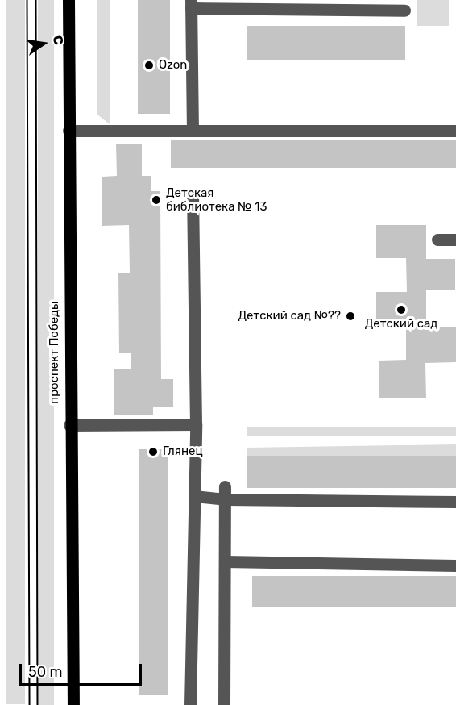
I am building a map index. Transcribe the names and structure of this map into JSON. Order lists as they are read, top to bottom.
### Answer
{
  "streets": {
    "main road": ["проспект Победы"]
  },
  "places": [
    "Ozon",
    "Детская библиотека № 13",
    "Детский сад",
    "Детский сад №??",
    "Глянец"
  ],
  "scale_bar": "50 m",
  "north": "right"
}
